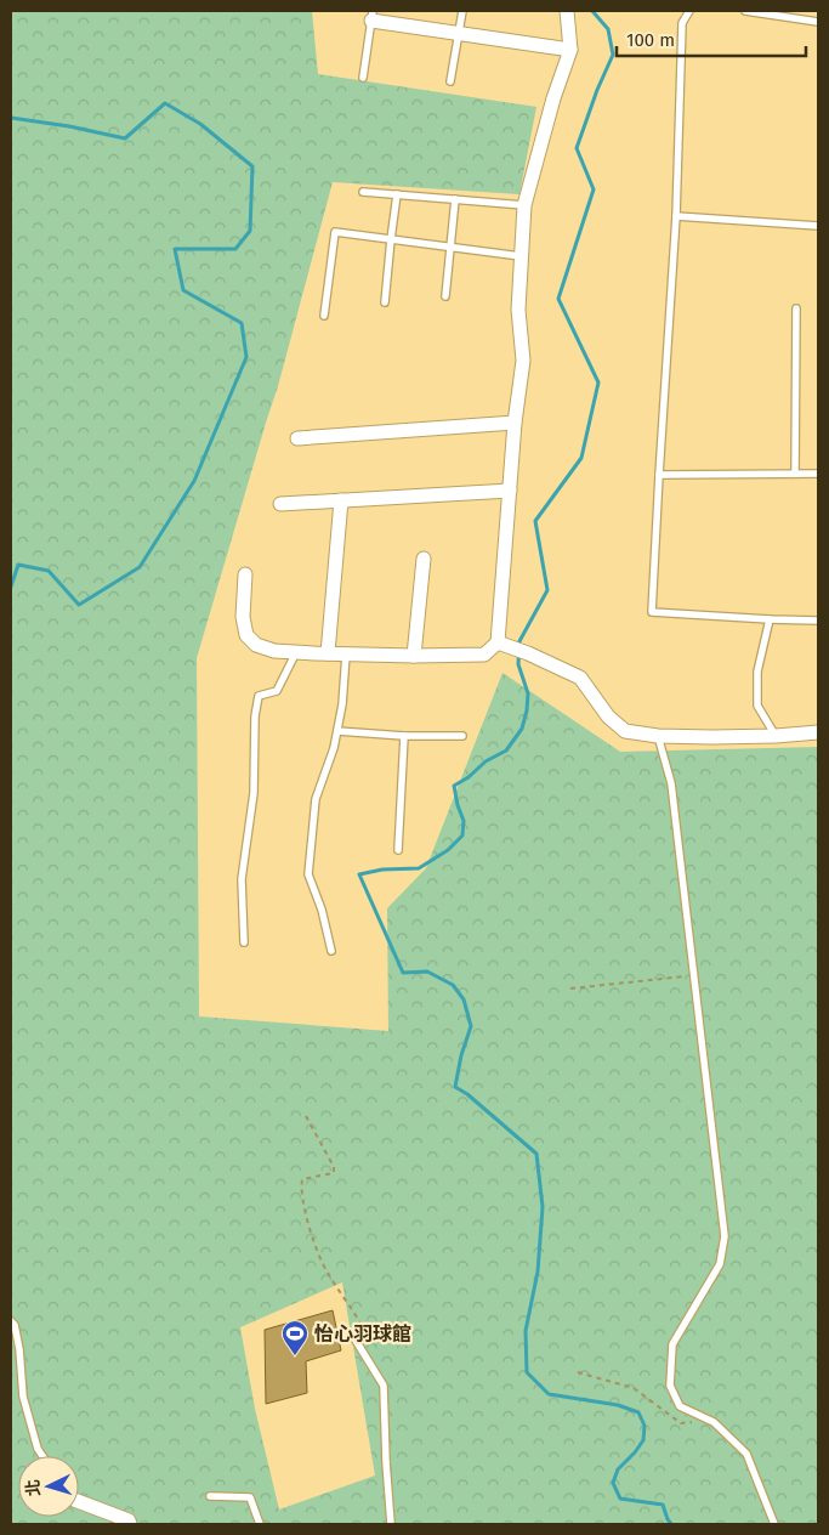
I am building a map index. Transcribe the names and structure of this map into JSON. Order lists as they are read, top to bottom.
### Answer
{
  "places": {
    "sports": ["怡心羽球館"]
  },
  "scale_bar": "100 m",
  "north": "left"
}
